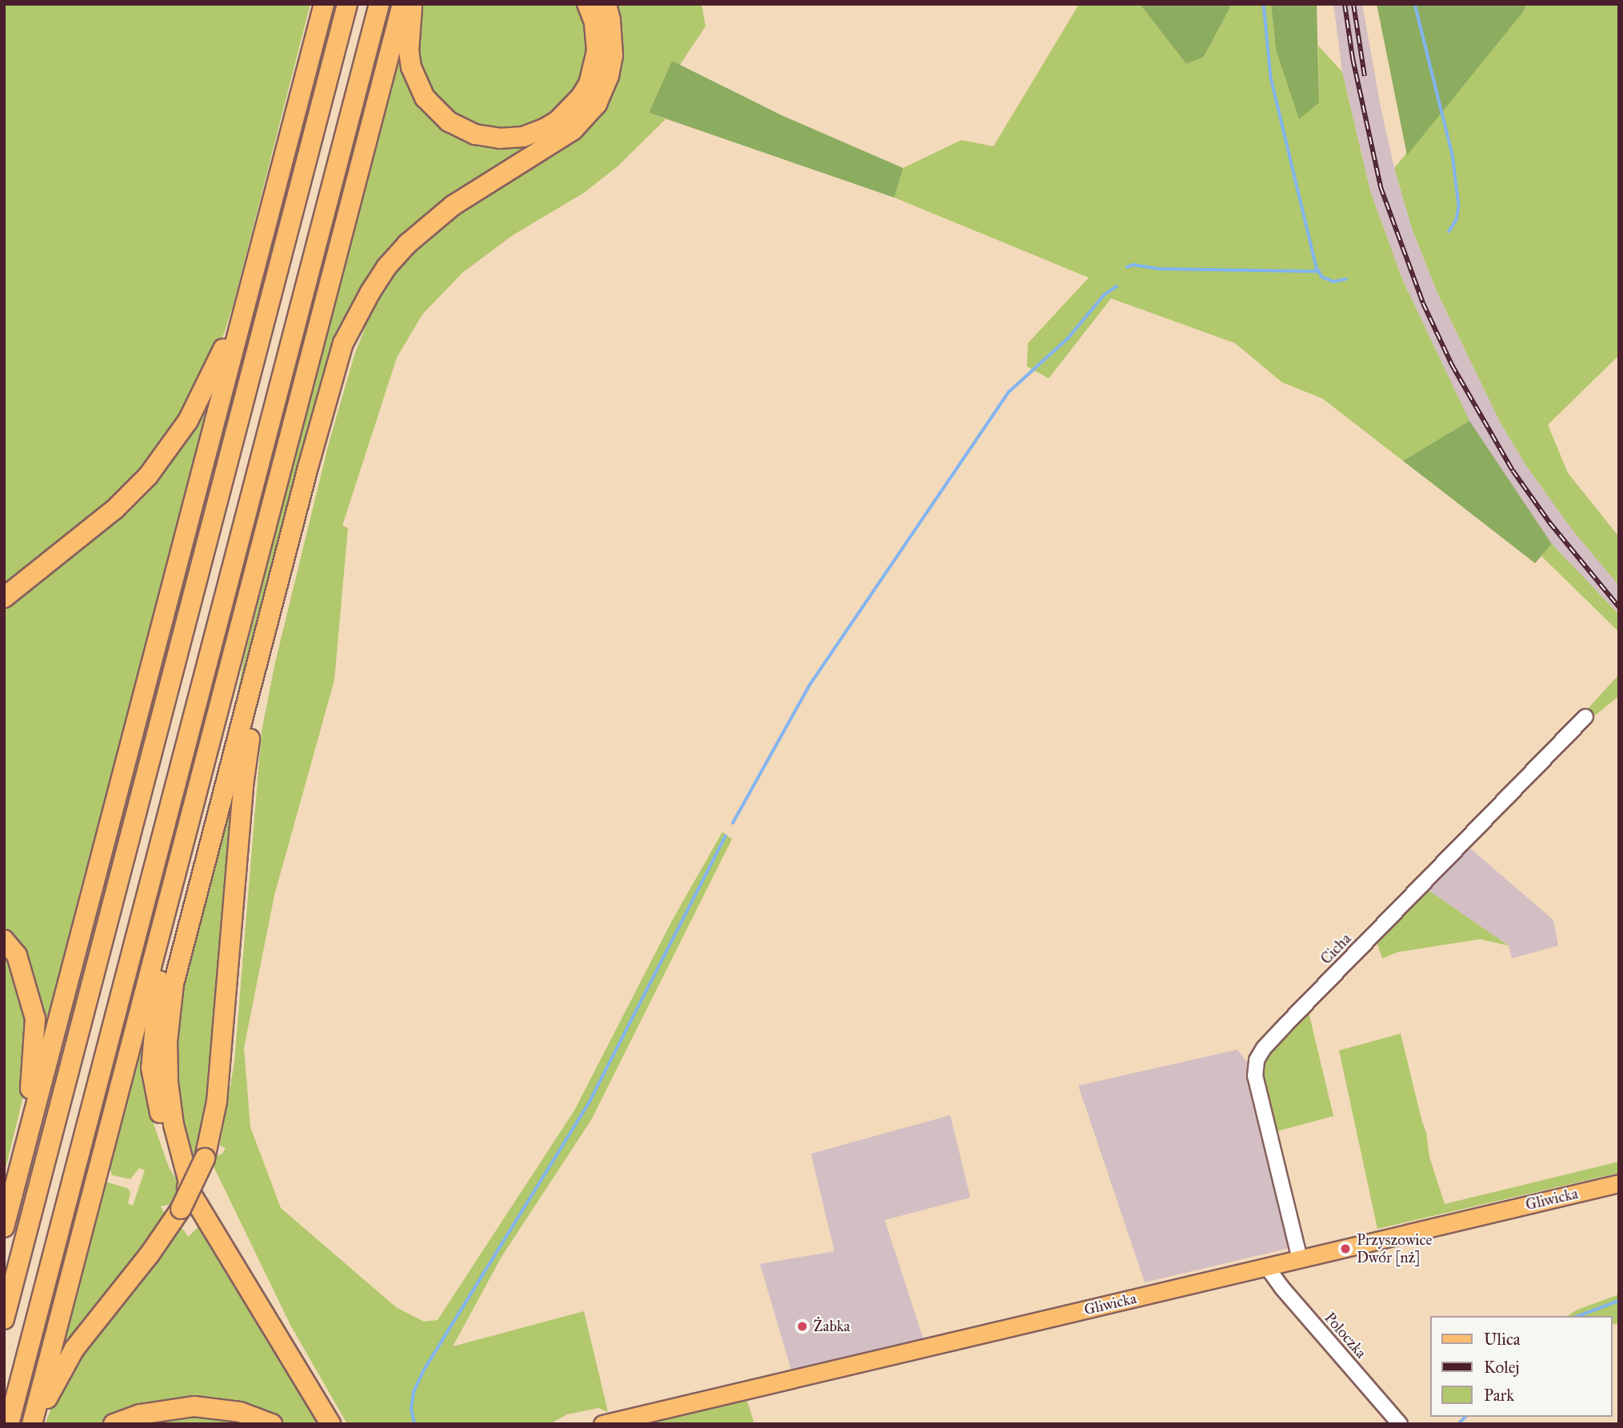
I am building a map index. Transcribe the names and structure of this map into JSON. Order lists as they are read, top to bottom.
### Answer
{
  "streets": {
    "main road": ["Gliwicka"],
    "street": ["Cicha", "Poloczka"]
  },
  "crossings": [
    ["Cicha", "Gliwicka"],
    ["Gliwicka", "Poloczka"]
  ],
  "places": ["Przyszowice Dwór [nż]", "Żabka"],
  "legend": ["Ulica", "Kolej", "Park"]
}
